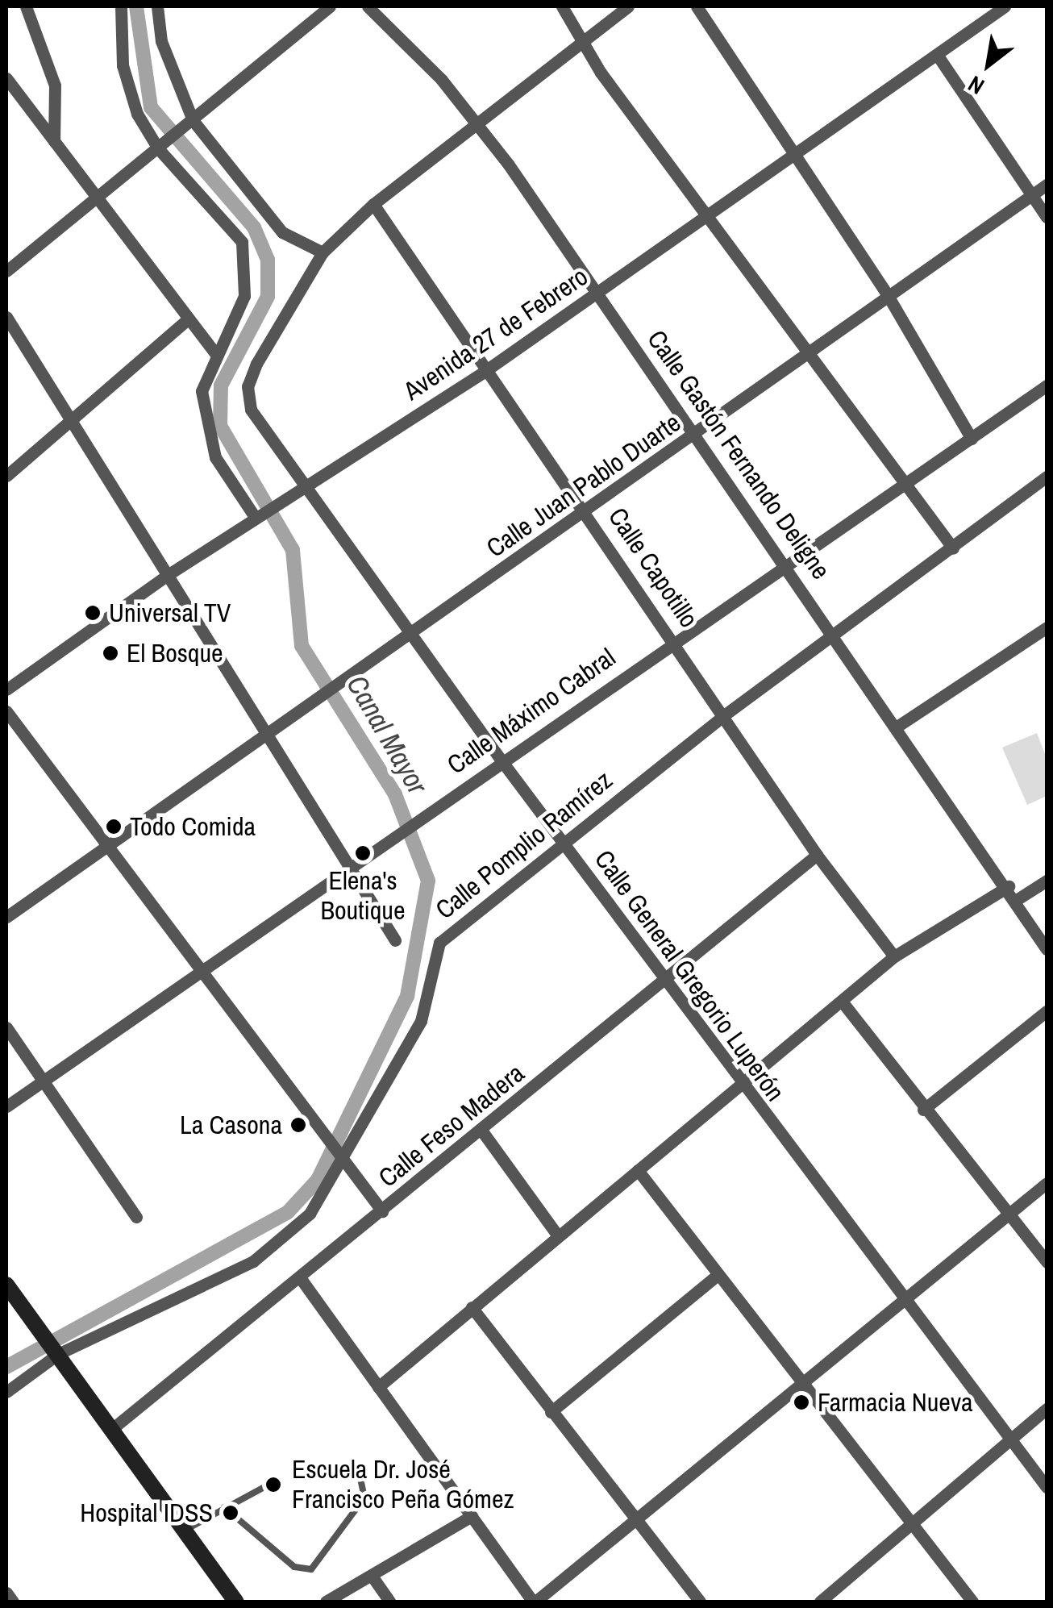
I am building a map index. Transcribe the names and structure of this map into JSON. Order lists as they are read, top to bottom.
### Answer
{
  "streets": {
    "street": [
      "Avenida 27 de Febrero",
      "Calle Gastón Fernando Deligne",
      "Calle Juan Pablo Duarte",
      "Calle Capotillo",
      "Calle Máximo Cabral",
      "Calle Pomplio Ramírez",
      "Calle General Gregorio Luperón",
      "Calle Feso Madera"
    ]
  },
  "crossings": [
    ["Avenida 27 de Febrero", "Calle Gastón Fernando Deligne"],
    ["Avenida 27 de Febrero", "Calle Capotillo"],
    ["Avenida 27 de Febrero", "Calle General Gregorio Luperón"],
    ["Calle Gastón Fernando Deligne", "Calle Juan Pablo Duarte"],
    ["Calle Gastón Fernando Deligne", "Calle Máximo Cabral"],
    ["Calle Gastón Fernando Deligne", "Calle Pomplio Ramírez"],
    ["Calle Gastón Fernando Deligne", "Calle General Gregorio Luperón"],
    ["Calle Juan Pablo Duarte", "Calle Capotillo"],
    ["Calle Juan Pablo Duarte", "Calle General Gregorio Luperón"],
    ["Calle Capotillo", "Calle Máximo Cabral"],
    ["Calle Capotillo", "Calle Pomplio Ramírez"],
    ["Calle Capotillo", "Calle General Gregorio Luperón"],
    ["Calle Capotillo", "Calle Feso Madera"],
    ["Calle Máximo Cabral", "Calle General Gregorio Luperón"],
    ["Calle Pomplio Ramírez", "Calle General Gregorio Luperón"],
    ["Calle General Gregorio Luperón", "Calle Feso Madera"]
  ],
  "water": ["Canal Mayor"],
  "places": [
    "Universal TV",
    "El Bosque",
    "Todo Comida",
    "Elena's Boutique",
    "La Casona",
    "Farmacia Nueva",
    "Escuela Dr. José Francisco Peña Gómez",
    "Hospital IDSS"
  ],
  "north": "bottom left"
}
